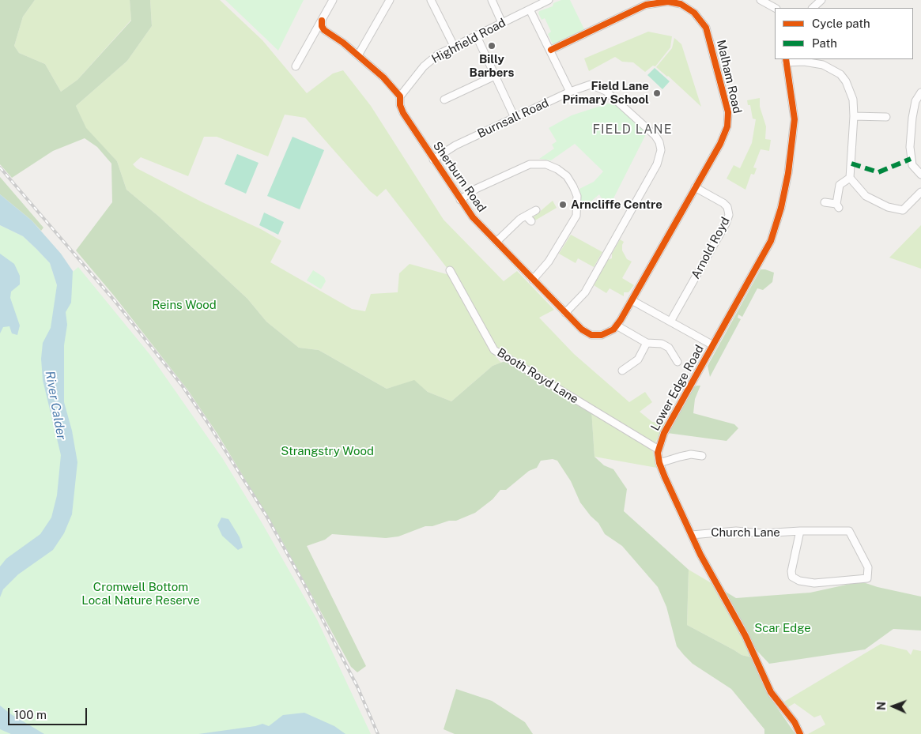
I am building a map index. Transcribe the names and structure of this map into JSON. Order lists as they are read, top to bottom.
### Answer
{
  "streets": {
    "street": [
      "Highfield Road",
      "Malham Road",
      "Burnsall Road",
      "Sherburn Road",
      "Arnold Royd",
      "Booth Royd Lane",
      "Lower Edge Road",
      "Church Lane"
    ]
  },
  "crossings": [
    ["Highfield Road", "Sherburn Road"],
    ["Malham Road", "Sherburn Road"],
    ["Malham Road", "Arnold Royd"],
    ["Burnsall Road", "Sherburn Road"],
    ["Booth Royd Lane", "Lower Edge Road"],
    ["Lower Edge Road", "Church Lane"]
  ],
  "districts": ["FIELD LANE"],
  "water": ["River Calder"],
  "parks": [
    "Reins Wood",
    "Strangstry Wood",
    "Cromwell Bottom Local Nature Reserve",
    "Scar Edge"
  ],
  "places": ["Billy Barbers", "Field Lane Primary School", "Arncliffe Centre"],
  "legend": ["Cycle path", "Path"],
  "scale_bar": "100 m",
  "north": "left"
}
